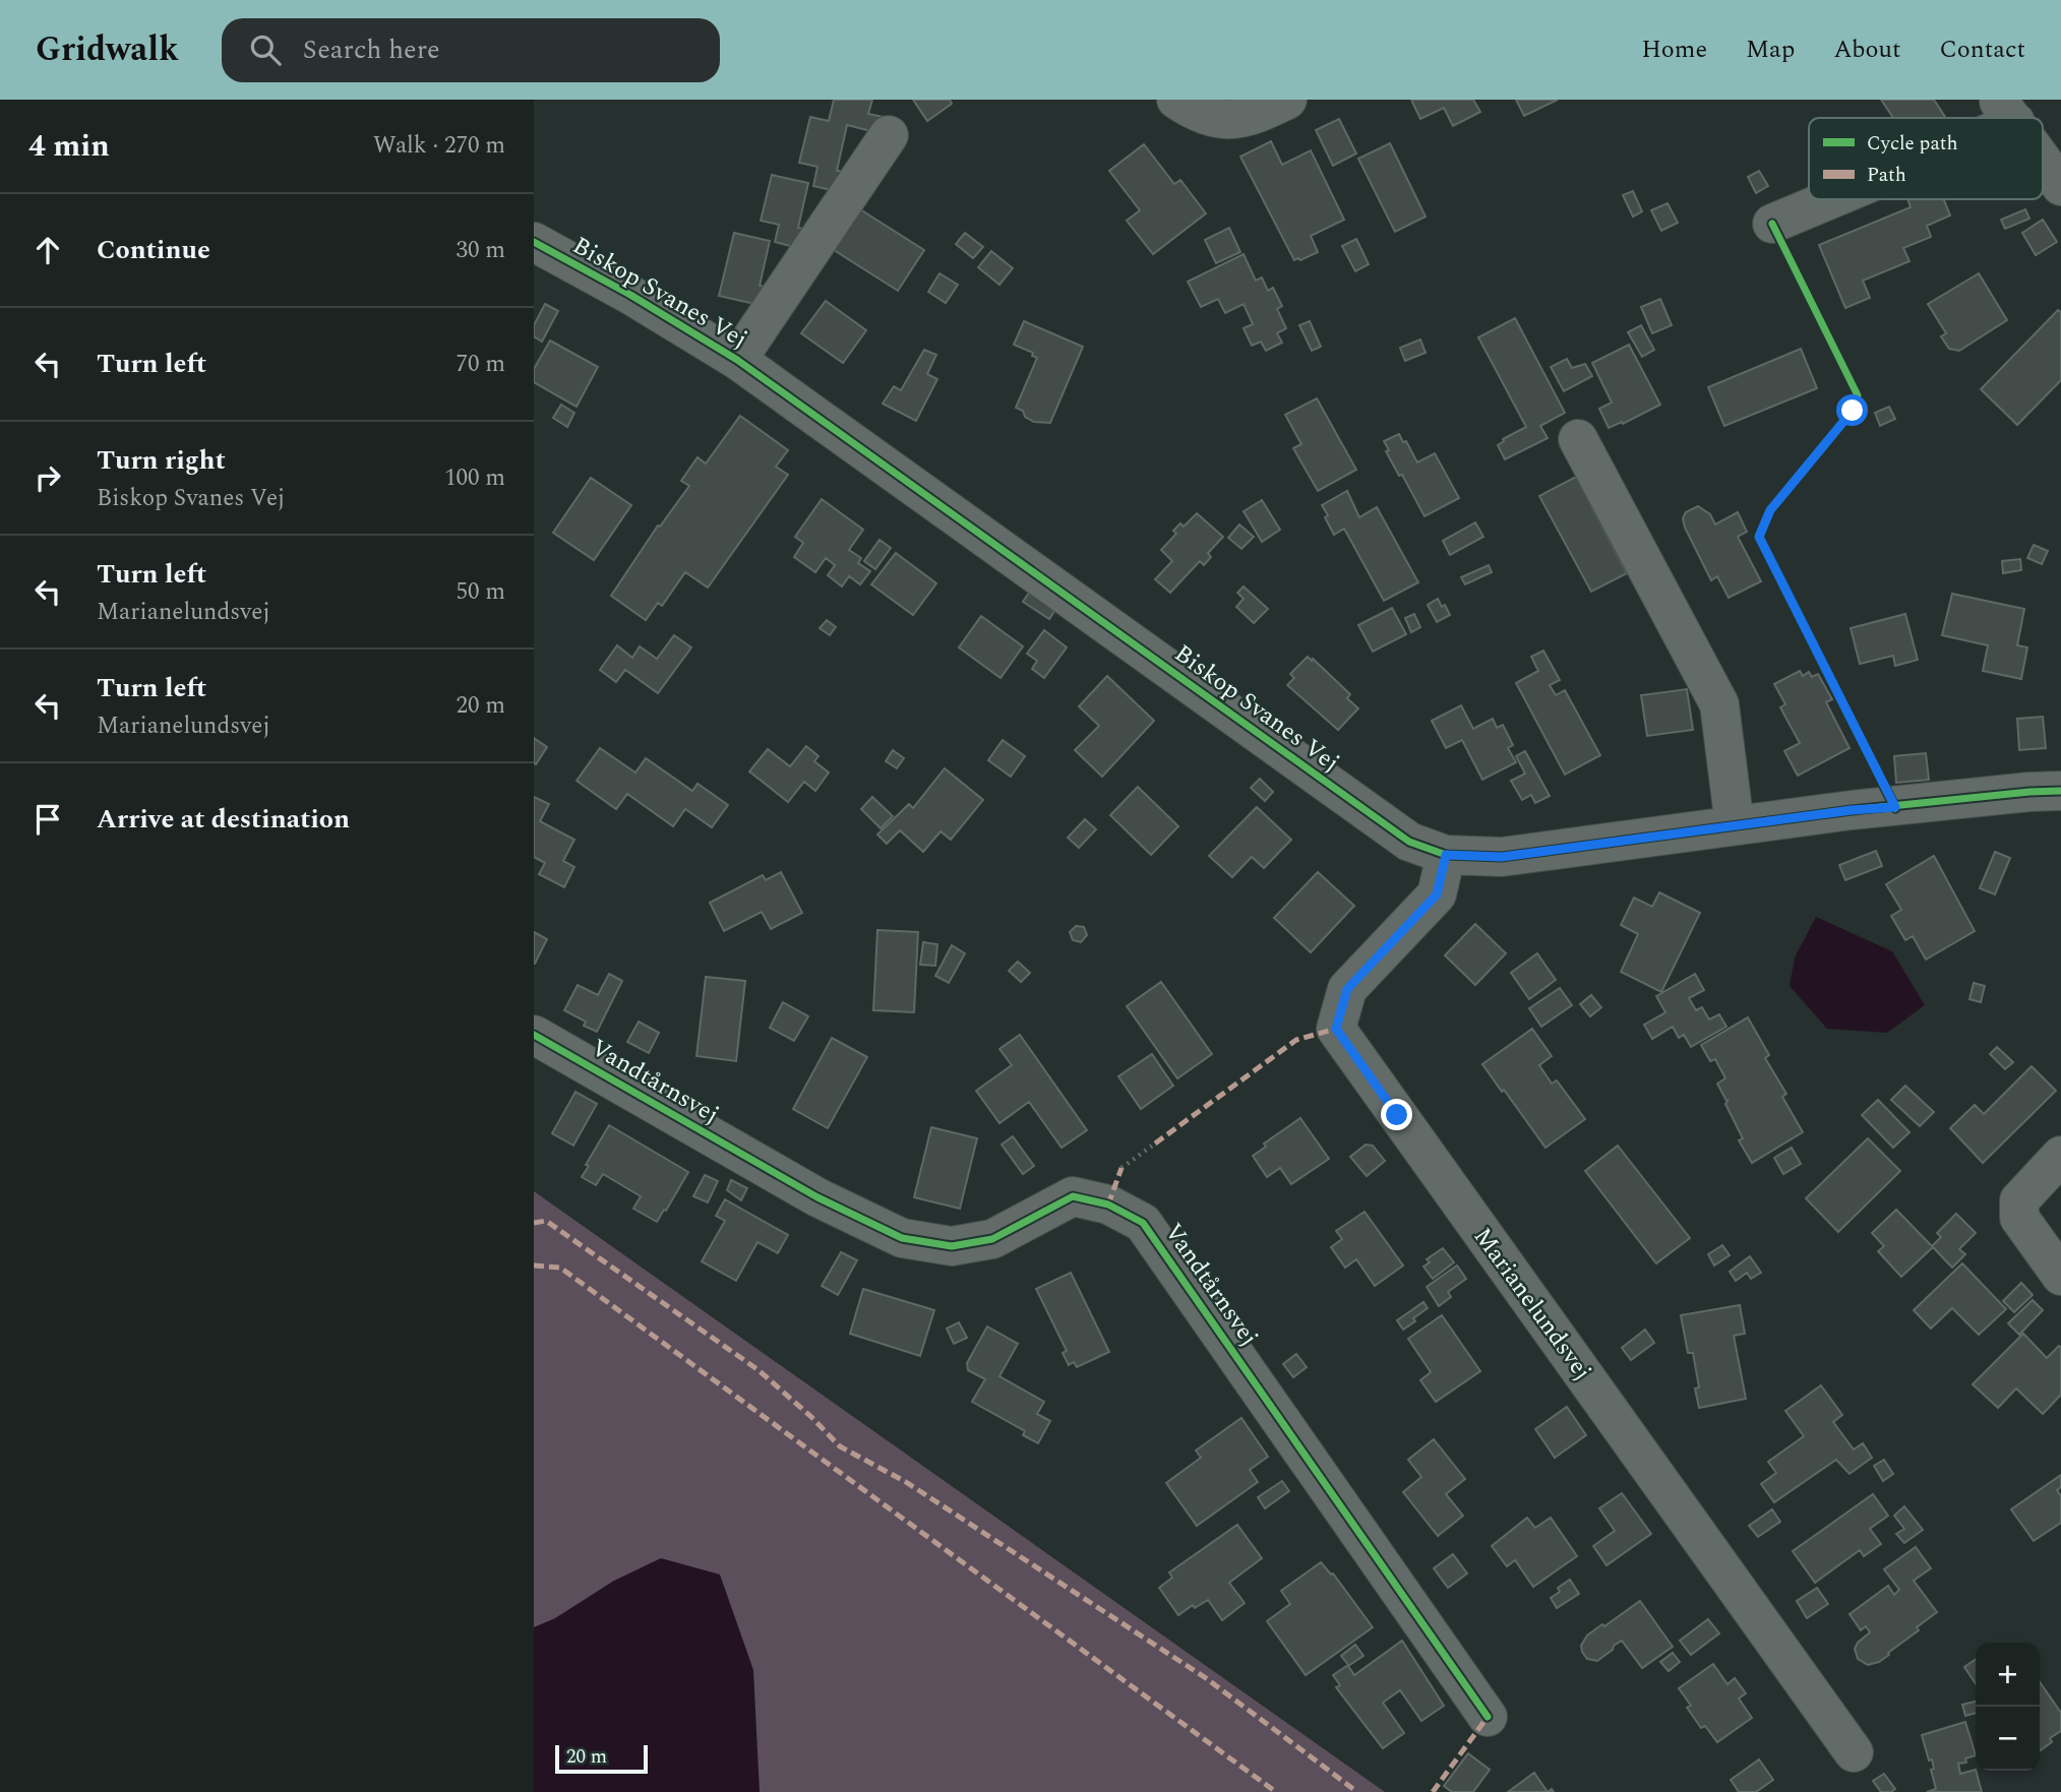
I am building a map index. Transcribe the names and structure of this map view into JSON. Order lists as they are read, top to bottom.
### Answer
{
  "streets": {
    "street": ["Biskop Svanes Vej", "Vandtårnsvej", "Marianelundsvej"]
  },
  "crossings": [
    ["Biskop Svanes Vej", "Marianelundsvej"]
  ],
  "legend": ["Cycle path", "Path"],
  "scale_bar": "20 m",
  "page": {
    "header": "Gridwalk",
    "search": "Search here",
    "nav": [
      "Home",
      "Map",
      "About",
      "Contact"
    ],
    "heading": ["4 min", "Walk · 270 m"],
    "list": [
      ["Continue", "30 m"],
      ["Turn left", "70 m"],
      ["Turn right", "Biskop Svanes Vej", "100 m"],
      ["Turn left", "Marianelundsvej", "50 m"],
      ["Turn left", "Marianelundsvej", "20 m"],
      "Arrive at destination"
    ],
    "map_buttons": ["+", "−"],
    "scale": "20 m"
  }
}
